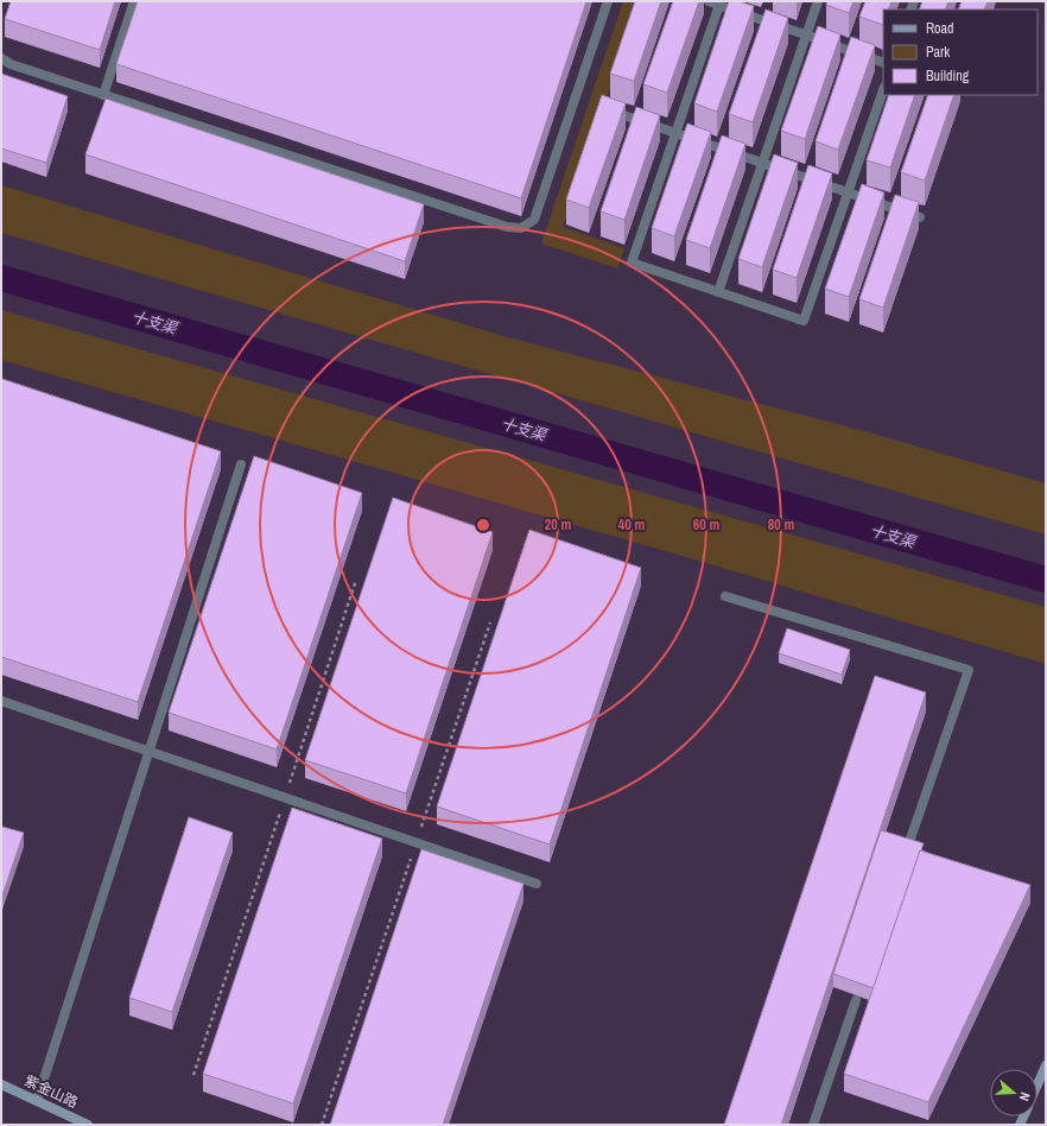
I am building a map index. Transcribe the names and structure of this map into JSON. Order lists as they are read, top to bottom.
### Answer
{
  "streets": {
    "street": ["紫金山路"]
  },
  "water": ["十支渠"],
  "legend": ["Road", "Park", "Building"],
  "north": "right",
  "rings": [
    "20 m",
    "40 m",
    "60 m",
    "80 m"
  ]
}
